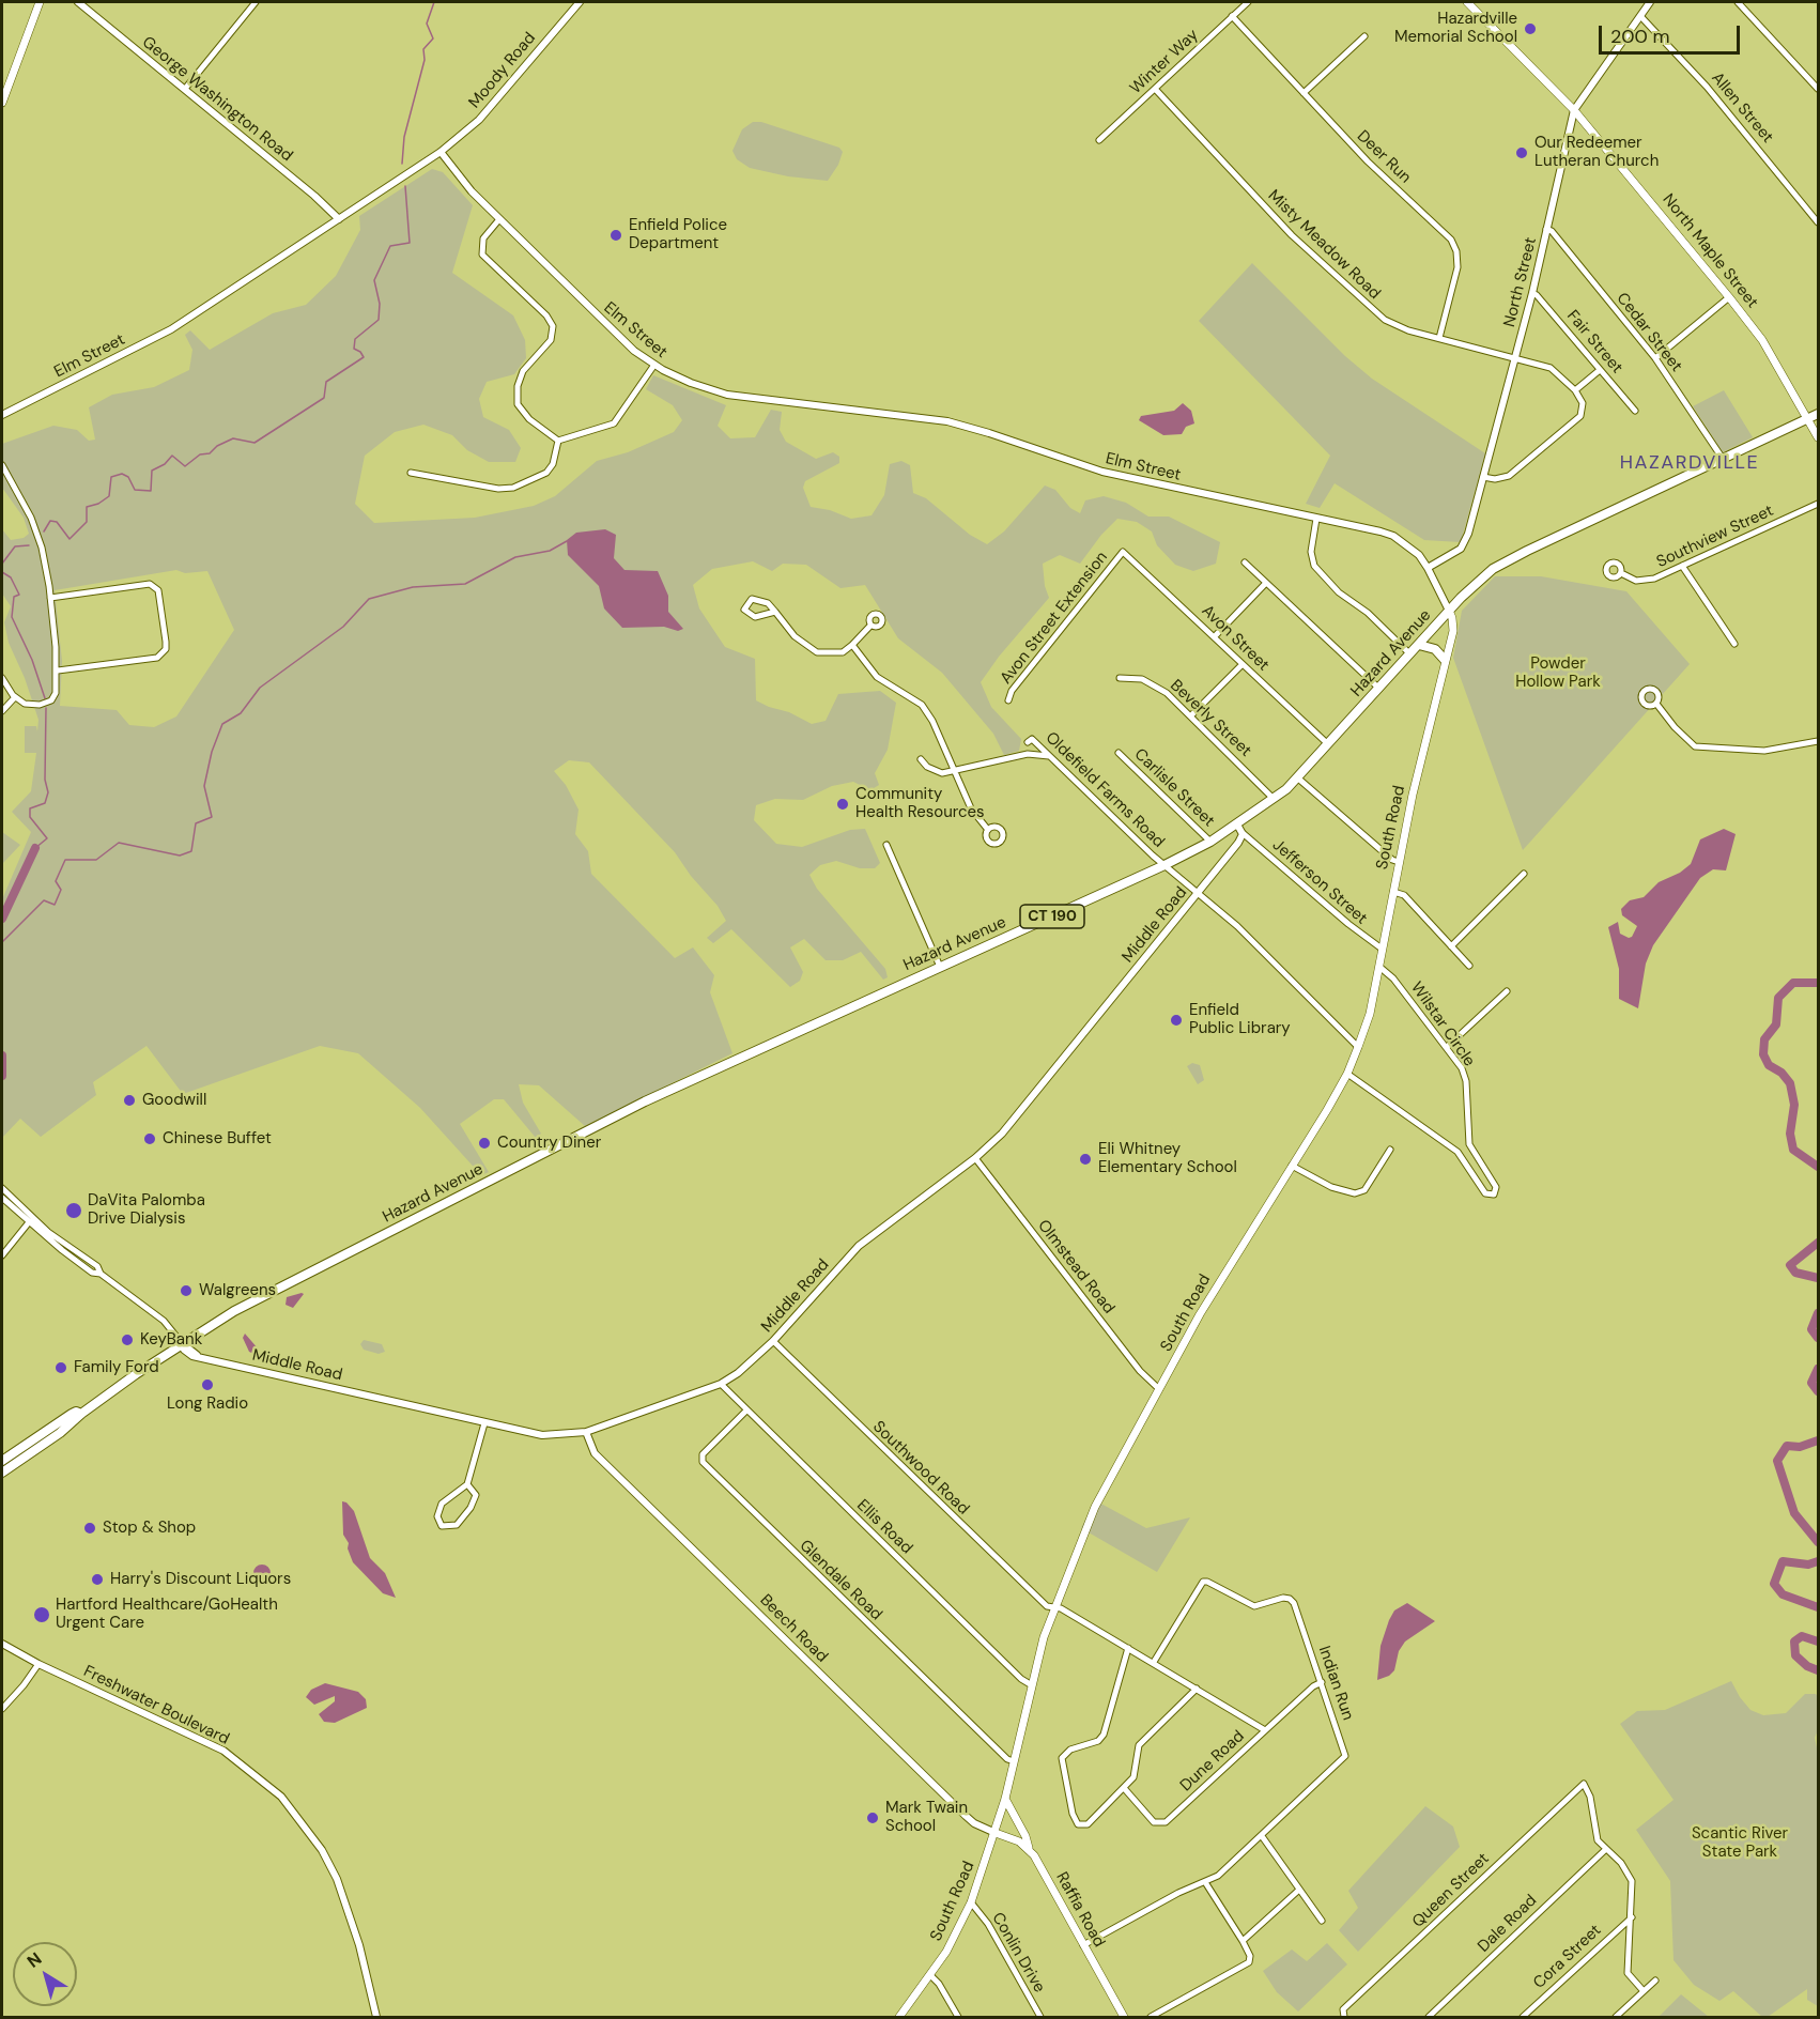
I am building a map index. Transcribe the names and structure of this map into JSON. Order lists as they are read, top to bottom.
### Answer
{
  "streets": {
    "main road": [
      "North Maple Street",
      "Hazard Avenue",
      "South Road",
      "CT 190",
      "Raffia Road"
    ],
    "street": [
      "Winter Way",
      "Moody Road",
      "George Washington Road",
      "Allen Street",
      "Deer Run",
      "Misty Meadow Road",
      "North Street",
      "Elm Street",
      "Cedar Street",
      "Fair Street",
      "Southview Street",
      "Avon Street Extension",
      "Avon Street",
      "Beverly Street",
      "Carlisle Street",
      "Oldefield Farms Road",
      "Jefferson Street",
      "Middle Road",
      "Wilstar Circle",
      "Olmstead Road",
      "Southwood Road",
      "Ellis Road",
      "Glendale Road",
      "Beech Road",
      "Indian Run",
      "Freshwater Boulevard",
      "Dune Road",
      "Queen Street",
      "Dale Road",
      "Conlin Drive",
      "Cora Street"
    ]
  },
  "crossings": [
    ["Winter Way", "Deer Run"],
    ["Winter Way", "Misty Meadow Road"],
    ["Moody Road", "Elm Street"],
    ["George Washington Road", "Elm Street"],
    ["Allen Street", "North Street"],
    ["Deer Run", "Misty Meadow Road"],
    ["Misty Meadow Road", "North Street"],
    ["North Maple Street", "North Street"],
    ["North Maple Street", "Hazard Avenue"],
    ["North Street", "Elm Street"],
    ["North Street", "Cedar Street"],
    ["North Street", "Fair Street"],
    ["Elm Street", "Hazard Avenue"],
    ["Elm Street", "South Road"],
    ["Cedar Street", "Hazard Avenue"],
    ["Avon Street Extension", "Avon Street"],
    ["Avon Street", "Hazard Avenue"],
    ["Hazard Avenue", "Beverly Street"],
    ["Hazard Avenue", "Carlisle Street"],
    ["Hazard Avenue", "Oldefield Farms Road"],
    ["Hazard Avenue", "South Road"],
    ["Hazard Avenue", "Jefferson Street"],
    ["Hazard Avenue", "Middle Road"],
    ["Oldefield Farms Road", "South Road"],
    ["Oldefield Farms Road", "Middle Road"],
    ["South Road", "Jefferson Street"],
    ["South Road", "Wilstar Circle"],
    ["South Road", "Olmstead Road"],
    ["South Road", "Southwood Road"],
    ["South Road", "Ellis Road"],
    ["South Road", "Glendale Road"],
    ["South Road", "Beech Road"],
    ["South Road", "Raffia Road"],
    ["South Road", "Conlin Drive"],
    ["Jefferson Street", "Middle Road"],
    ["Middle Road", "Olmstead Road"],
    ["Middle Road", "Southwood Road"],
    ["Middle Road", "Ellis Road"],
    ["Middle Road", "Beech Road"],
    ["Ellis Road", "Glendale Road"],
    ["Indian Run", "Dune Road"],
    ["Indian Run", "Raffia Road"],
    ["Queen Street", "Dale Road"]
  ],
  "districts": ["HAZARDVILLE"],
  "parks": ["Powder Hollow Park", "Scantic River State Park"],
  "places": [
    "Hazardville Memorial School",
    "Our Redeemer Lutheran Church",
    "Enfield Police Department",
    "Community Health Resources",
    "Enfield Public Library",
    "Goodwill",
    "Chinese Buffet",
    "Country Diner",
    "Eli Whitney Elementary School",
    "DaVita Palomba Drive Dialysis",
    "Walgreens",
    "KeyBank",
    "Family Ford",
    "Long Radio",
    "Stop & Shop",
    "Harry's Discount Liquors",
    "Hartford Healthcare/GoHealth Urgent Care",
    "Mark Twain School"
  ],
  "scale_bar": "200 m",
  "north": "top left"
}
